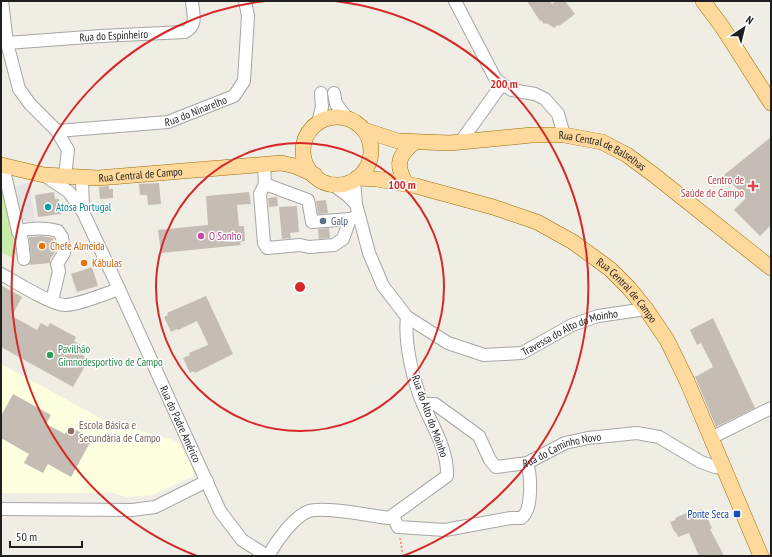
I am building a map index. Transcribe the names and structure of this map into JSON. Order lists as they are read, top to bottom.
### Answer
{
  "streets": {
    "main road": ["Rua Central de Balselhas", "Rua Central de Campo"],
    "street": [
      "Rua do Espinheiro",
      "Rua do Ninarelho",
      "Travessa do Alto do Moinho",
      "Rua do Alto do Moinho",
      "Rua do Padre Américo",
      "Rua do Caminho Novo"
    ]
  },
  "crossings": [
    ["Rua Central de Balselhas", "Rua Central de Campo"],
    ["Rua Central de Campo", "Travessa do Alto do Moinho"],
    ["Rua Central de Campo", "Rua do Padre Américo"],
    ["Rua Central de Campo", "Rua do Caminho Novo"],
    ["Travessa do Alto do Moinho", "Rua do Alto do Moinho"],
    ["Rua do Alto do Moinho", "Rua do Caminho Novo"]
  ],
  "places": {
    "health": ["Centro de Saúde de Campo"],
    "other": [
      "Atosa Portugal",
      "Galp",
      "O Sonho",
      "Chefe Almeida",
      "Kábulas",
      "Pavilhão Gimnodesportivo de Campo",
      "Escola Básica e Secundária de Campo"
    ],
    "transit": ["Ponte Seca"]
  },
  "scale_bar": "50 m",
  "north": "top right",
  "rings": ["200 m", "100 m"]
}
